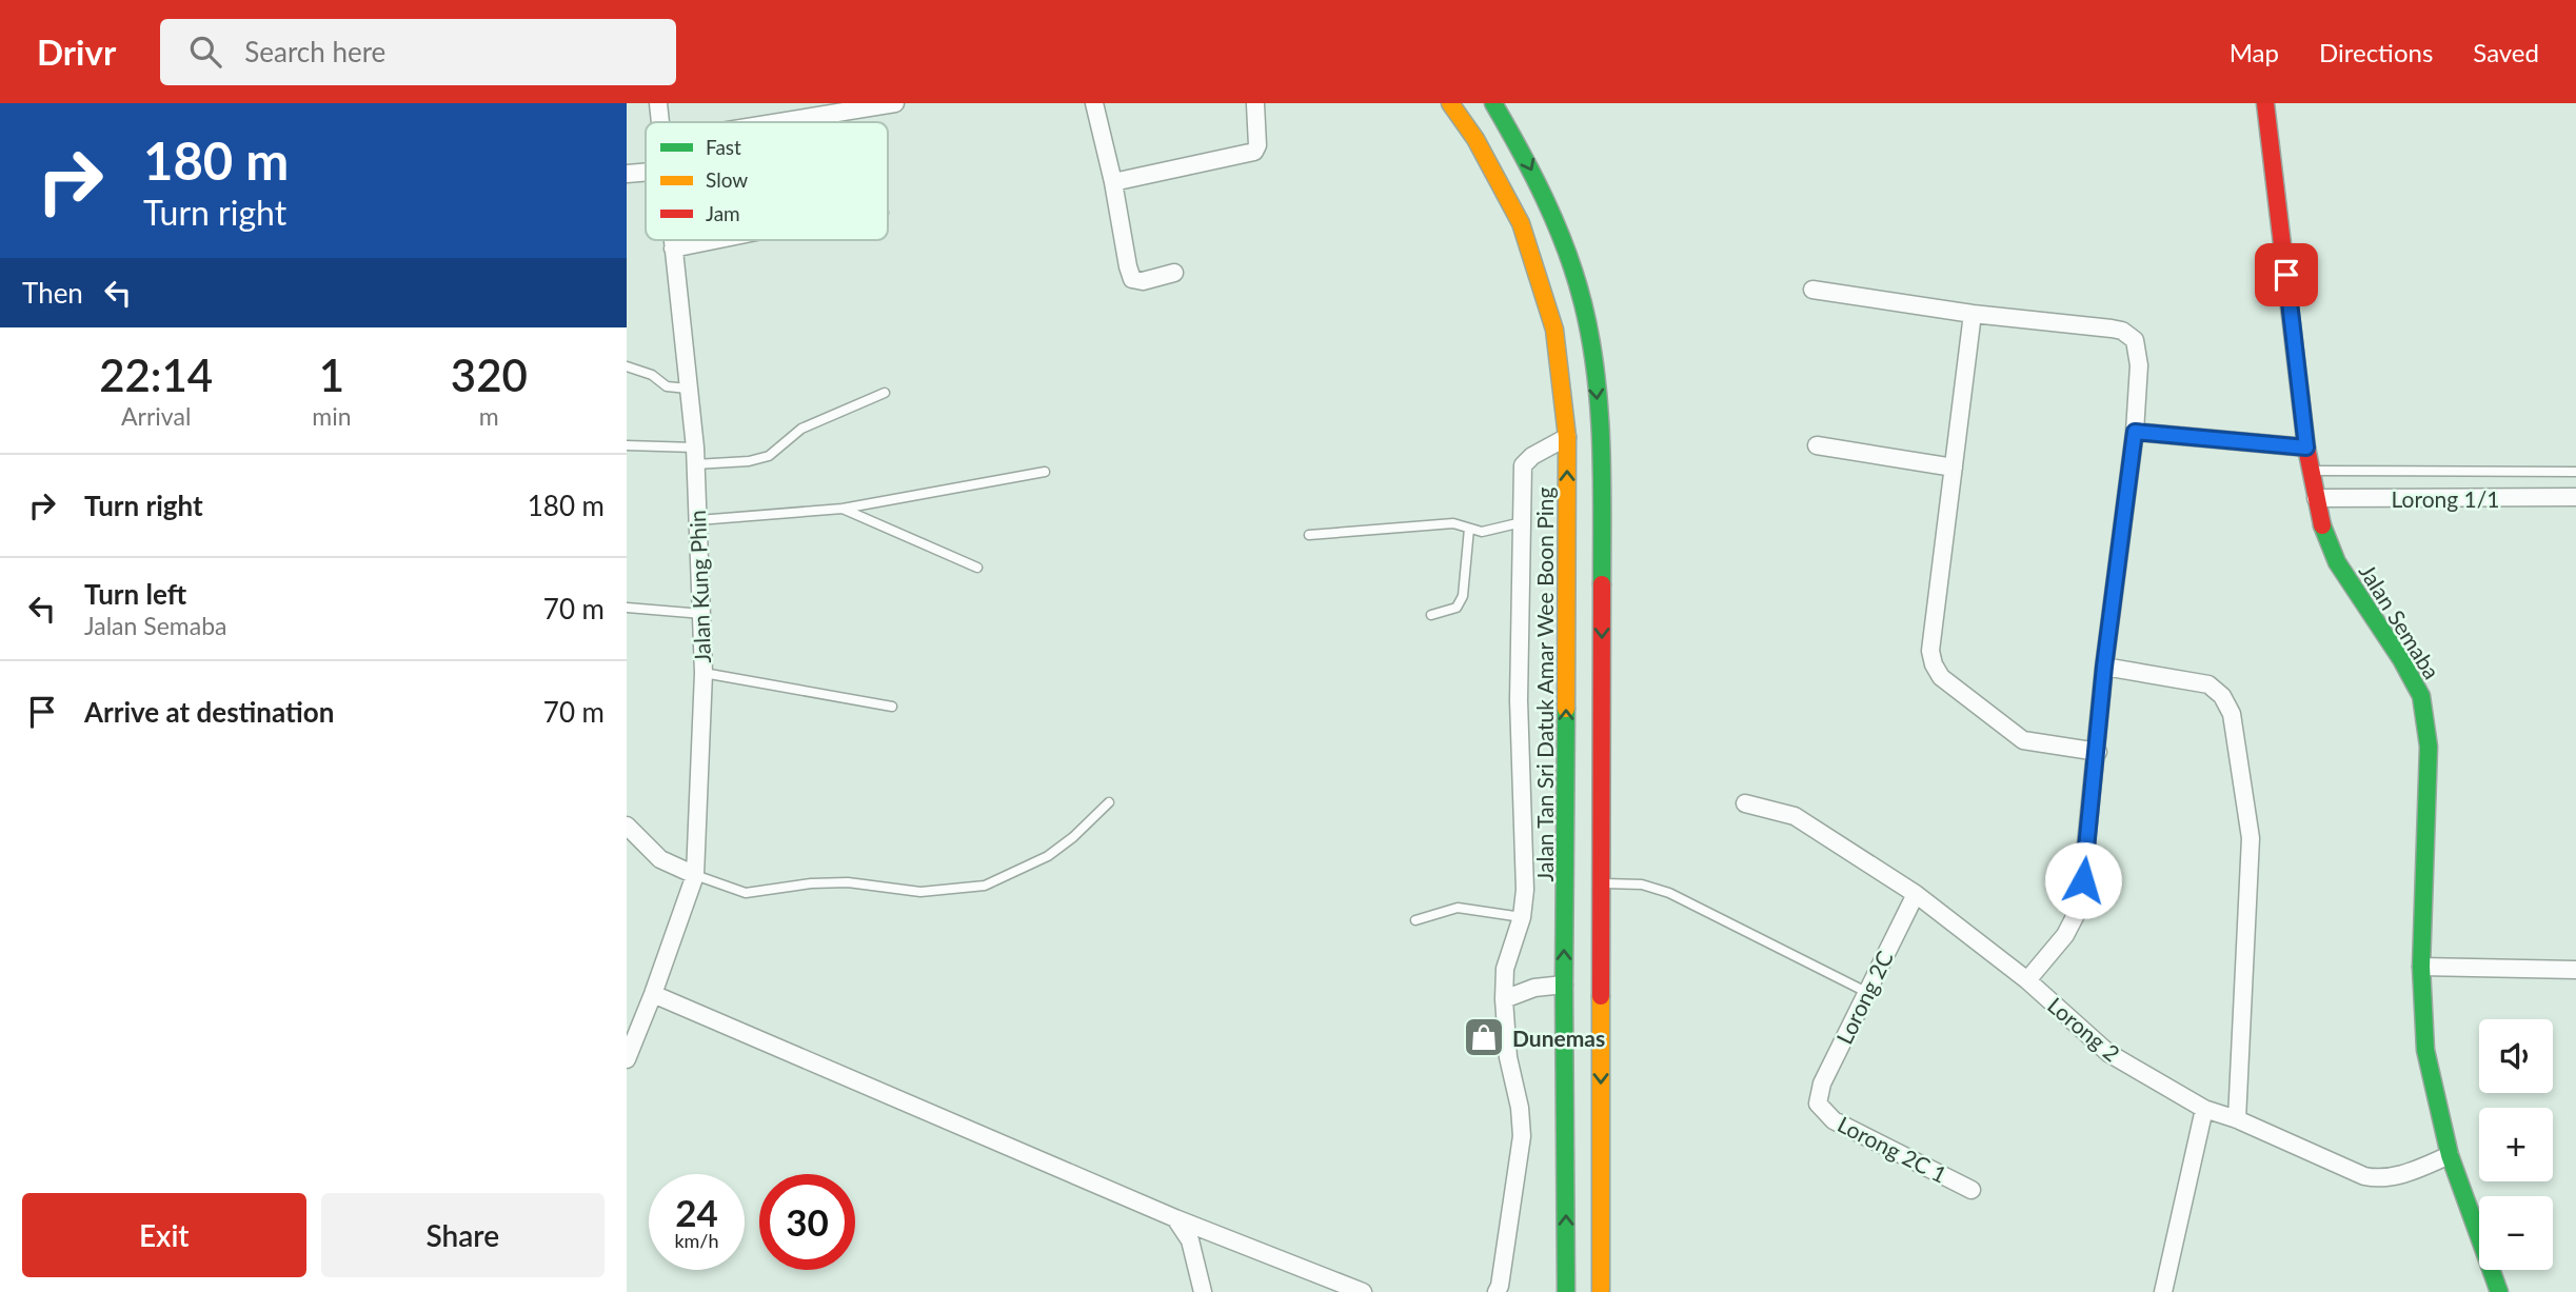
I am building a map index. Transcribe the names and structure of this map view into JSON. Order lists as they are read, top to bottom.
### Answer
{
  "streets": {
    "main road": ["Jalan Semaba", "Jalan Tan Sri Datuk Amar Wee Boon Ping"],
    "street": [
      "Lorong 1/1",
      "Jalan Kung Phin",
      "Lorong 2C",
      "Lorong 2",
      "Lorong 2C 1"
    ]
  },
  "crossings": [
    ["Lorong 1/1", "Jalan Semaba"],
    ["Jalan Semaba", "Lorong 2"],
    ["Lorong 2C", "Lorong 2"],
    ["Lorong 2C", "Lorong 2C 1"]
  ],
  "places": {
    "shop": ["Dunemas"]
  },
  "legend": ["Fast", "Slow", "Jam"],
  "page": {
    "header": "Drivr",
    "search": "Search here",
    "nav": ["Map", "Directions", "Saved"],
    "turn": ["180 m", "Turn right"],
    "then": "Then",
    "eta": [
      "22:14",
      "Arrival",
      "1",
      "min",
      "320",
      "m"
    ],
    "list": [
      {
        "name": "Turn right",
        "value": "180 m"
      },
      {
        "name": "Turn left",
        "note": "Jalan Semaba",
        "value": "70 m"
      },
      {
        "name": "Arrive at destination",
        "value": "70 m"
      }
    ],
    "map_buttons": ["+", "−"],
    "speed": "24 km/h",
    "limit": "30",
    "buttons": ["Exit", "Share"]
  }
}
